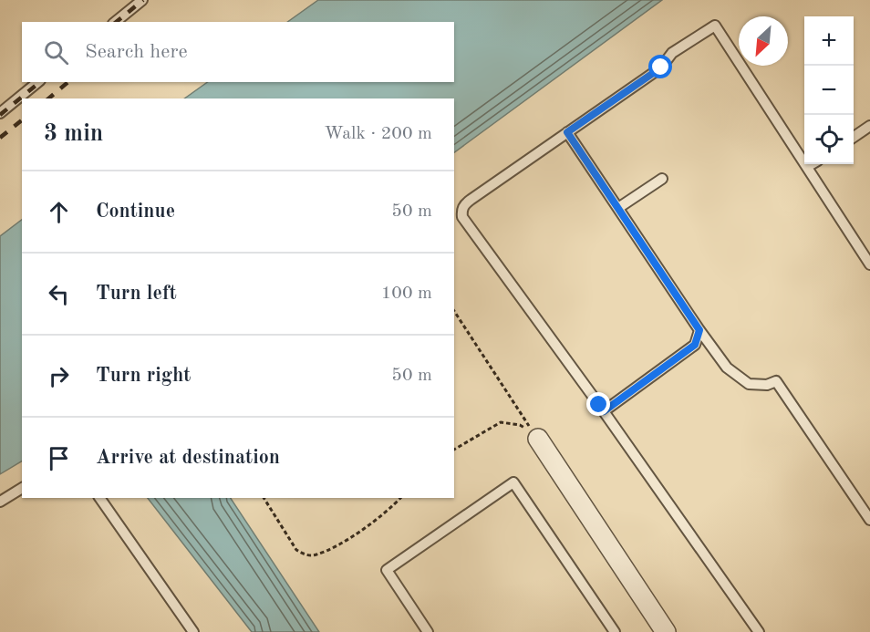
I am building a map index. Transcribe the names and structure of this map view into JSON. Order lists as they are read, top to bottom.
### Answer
{
  "north": "bottom left",
  "page": {
    "map_buttons": ["+", "−"],
    "search": "Search here",
    "heading": ["3 min", "Walk · 200 m"],
    "list": [
      ["Continue", "50 m"],
      ["Turn left", "100 m"],
      ["Turn right", "50 m"],
      "Arrive at destination"
    ]
  }
}
